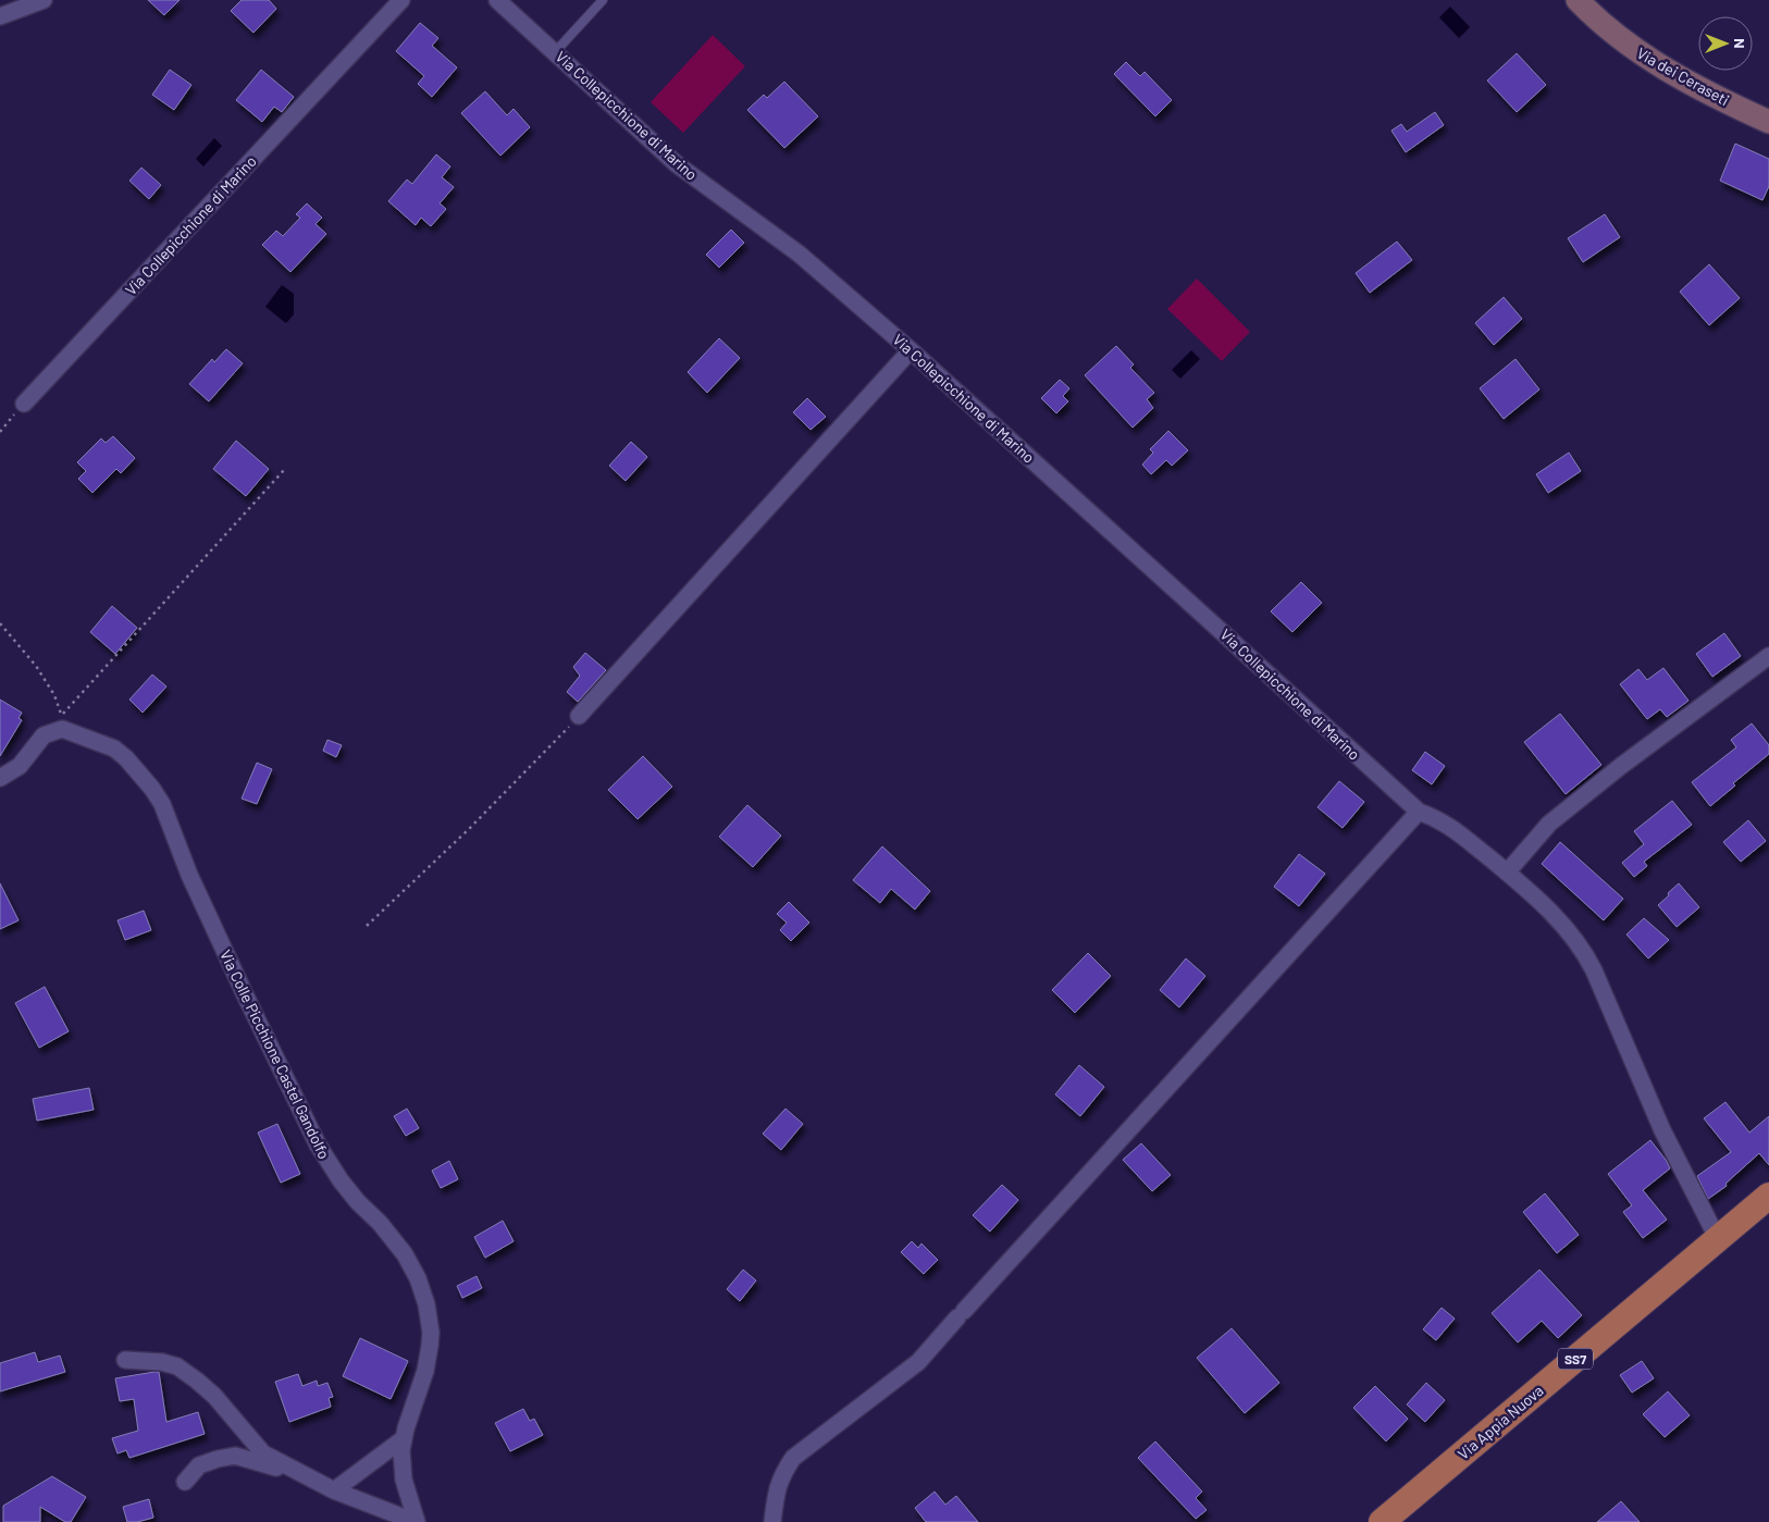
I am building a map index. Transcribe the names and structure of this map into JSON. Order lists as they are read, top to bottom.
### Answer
{
  "streets": {
    "main road": ["SS7", "Via Appia Nuova"],
    "street": ["Via dei Ceraseti", "Via Collepicchione di Marino", "Via Colle Picchione Castel Gandolfo"]
  },
  "crossings": [
    ["Via Collepicchione di Marino", "Via Appia Nuova"]
  ],
  "north": "right"
}
